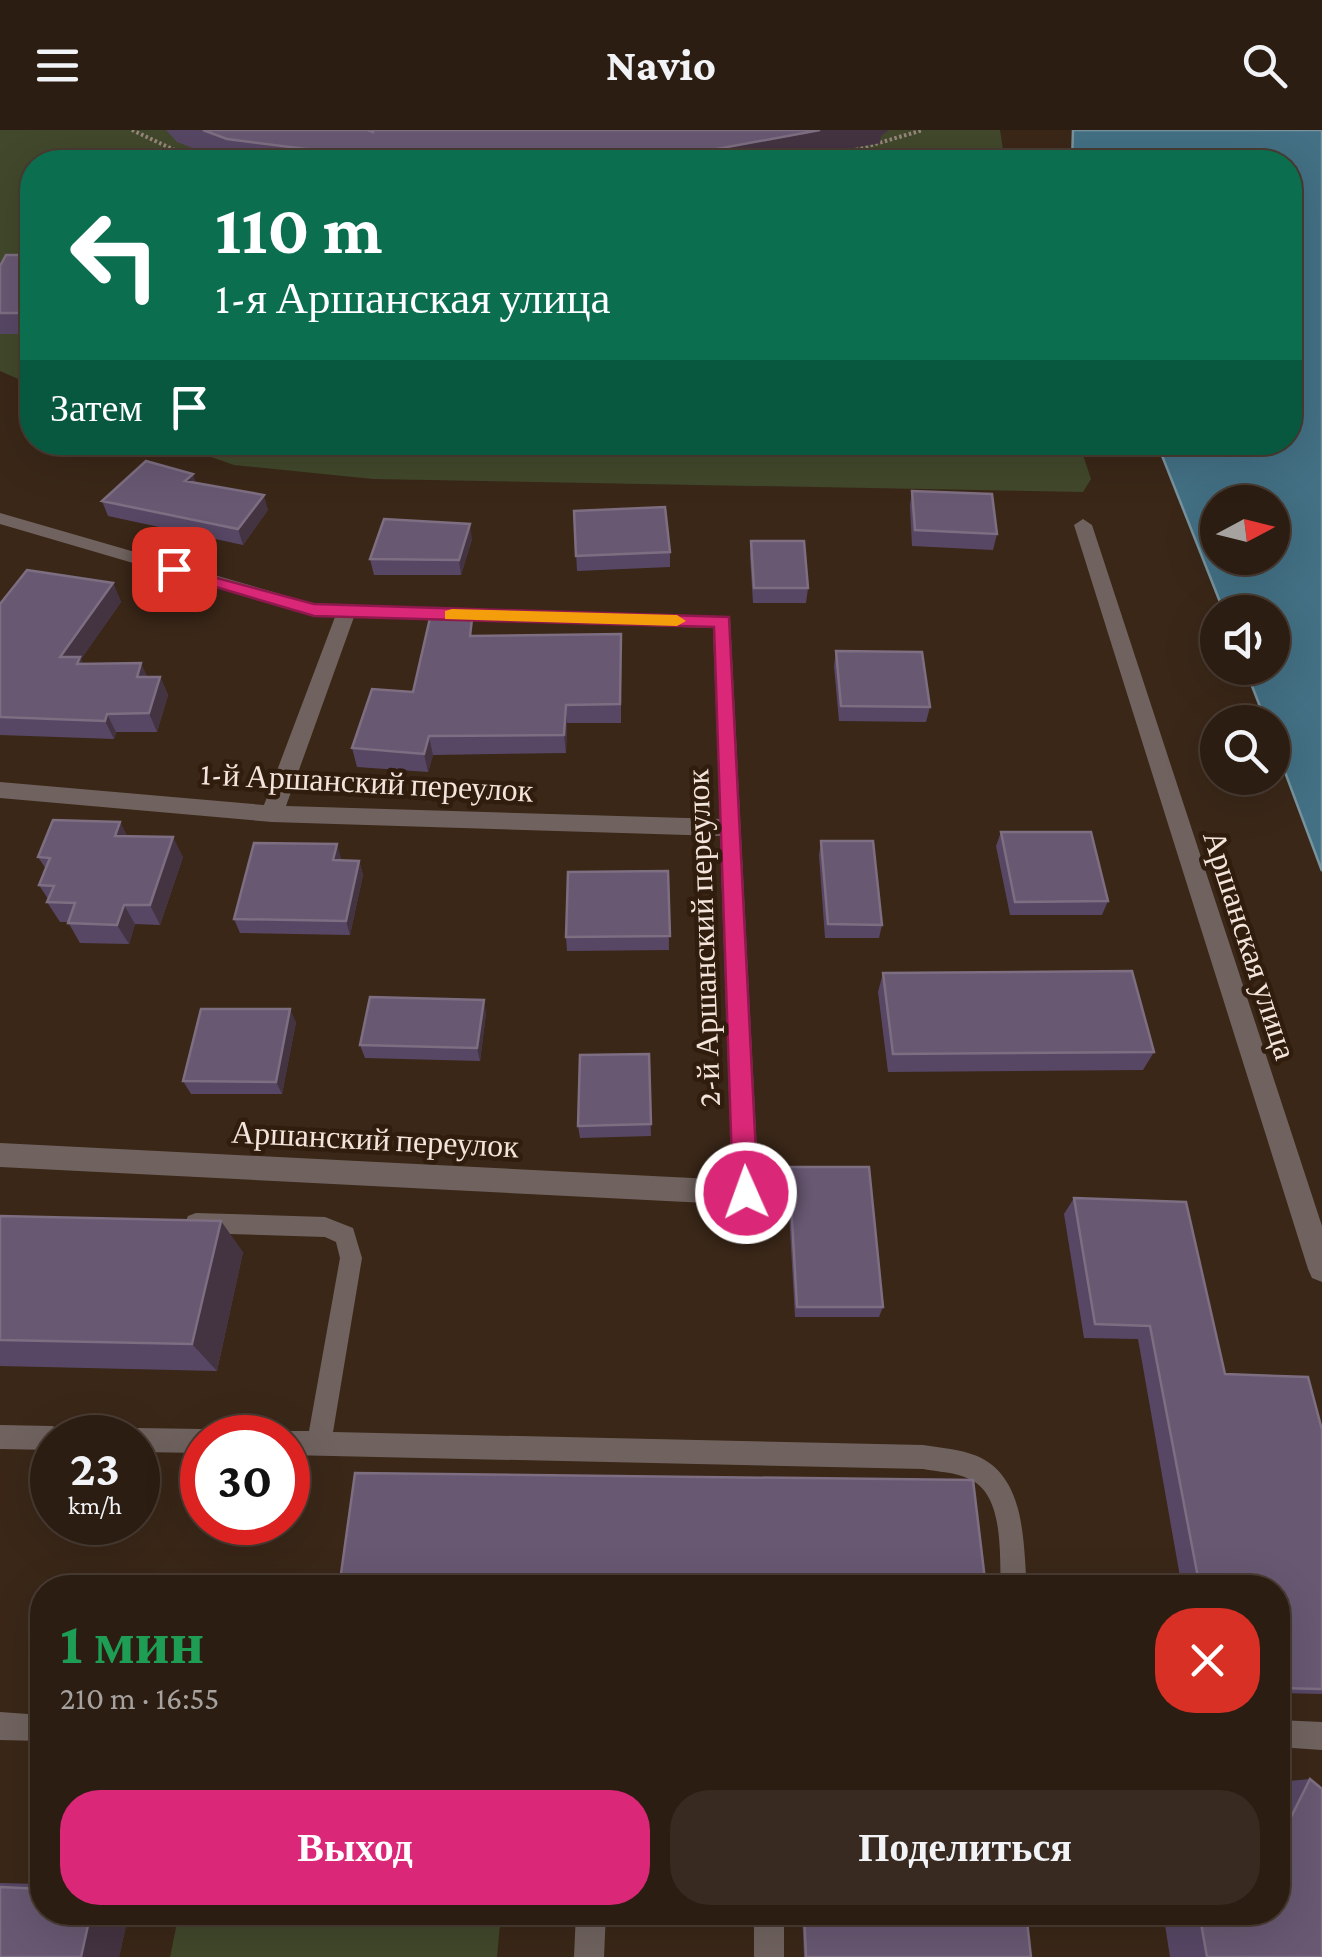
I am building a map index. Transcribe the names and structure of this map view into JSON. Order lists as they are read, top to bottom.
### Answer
{
  "streets": {
    "street": [
      "1-й Аршанский переулок",
      "2-й Аршанский переулок",
      "Аршанская улица",
      "Аршанский переулок"
    ]
  },
  "crossings": [
    ["1-й Аршанский переулок", "2-й Аршанский переулок"],
    ["2-й Аршанский переулок", "Аршанский переулок"]
  ],
  "north": "right",
  "page": {
    "header": "Navio",
    "turn": ["110 m", "1-я Аршанская улица"],
    "then": "Затем",
    "speed": "23 km/h",
    "limit": "30",
    "heading": ["1 мин", "210 m · 16:55"],
    "buttons": ["Выход", "Поделиться"]
  }
}
